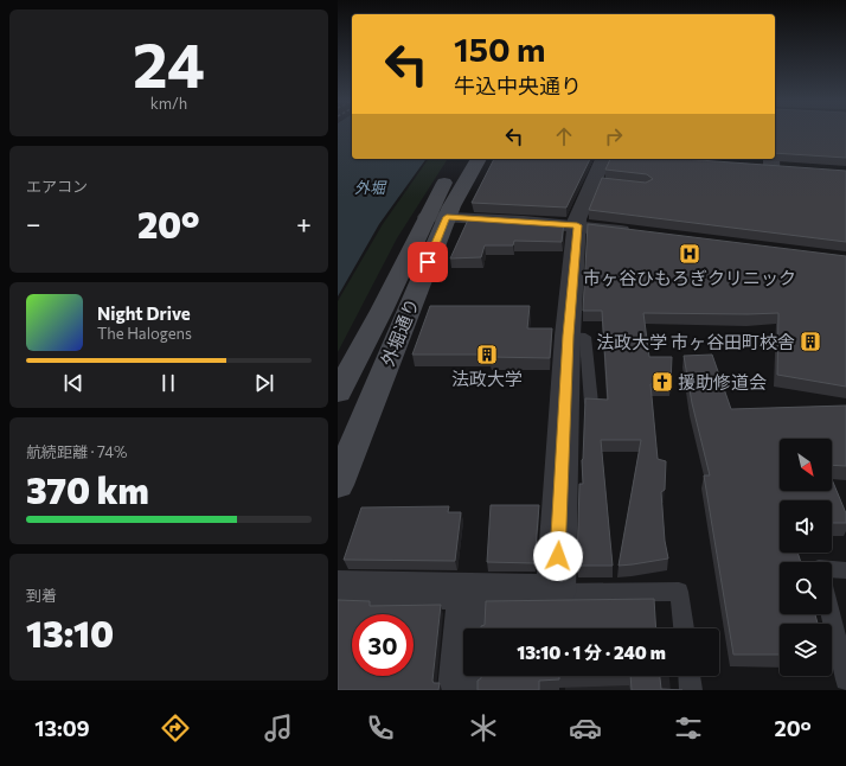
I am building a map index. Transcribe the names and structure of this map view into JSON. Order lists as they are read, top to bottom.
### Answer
{
  "streets": {
    "main road": ["外堀通り"]
  },
  "water": ["外堀"],
  "places": {
    "hospital": ["市ヶ谷ひもろぎクリニック"],
    "building": ["法政大学 市ヶ谷田町校舎", "法政大学"],
    "church": ["援助修道会"]
  },
  "north": "bottom right",
  "page": {
    "tile": [
      ["24", "km/h"],
      "エアコン",
      ["航続距離 · 74%", "370 km"],
      ["到着", "13:10"]
    ],
    "turn": ["150 m", "牛込中央通り"],
    "heat": ["−", "20°", "+"],
    "song": ["Night Drive", "The Halogens"],
    "limit": "30",
    "trip": "13:10 · 1 分 · 240 m",
    "tabs": ["13:09", "20°"]
  }
}
